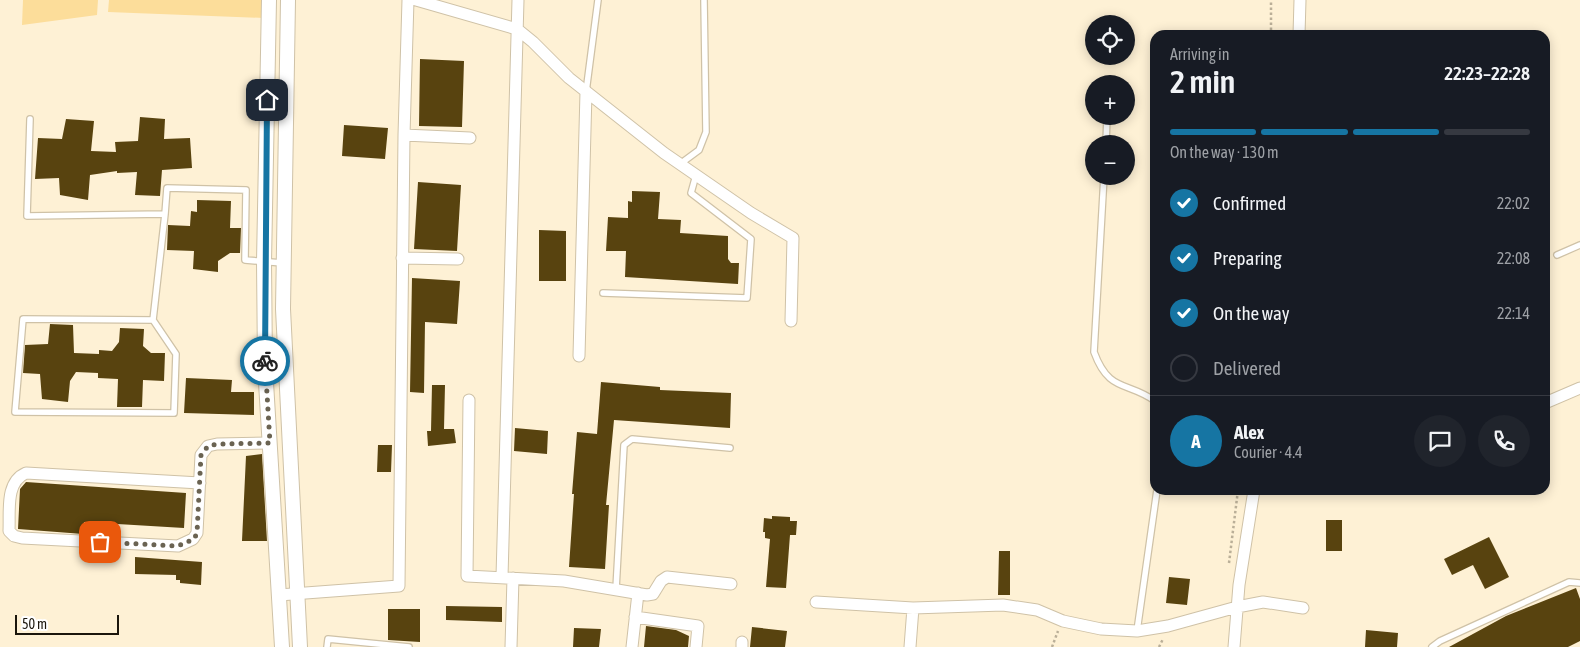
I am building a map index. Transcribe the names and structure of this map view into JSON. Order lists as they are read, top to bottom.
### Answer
{
  "scale_bar": "50 m",
  "page": {
    "map_buttons": ["+", "−"],
    "heading": ["2 min", "Arriving in", "22:23–22:28"],
    "panel": ["Alex", "Courier · 4.4"],
    "bar": "On the way · 130 m",
    "list": [
      ["Confirmed", "22:02"],
      ["Preparing", "22:08"],
      ["On the way", "22:14"],
      "Delivered"
    ],
    "round": "A",
    "scale": "50 m"
  }
}
